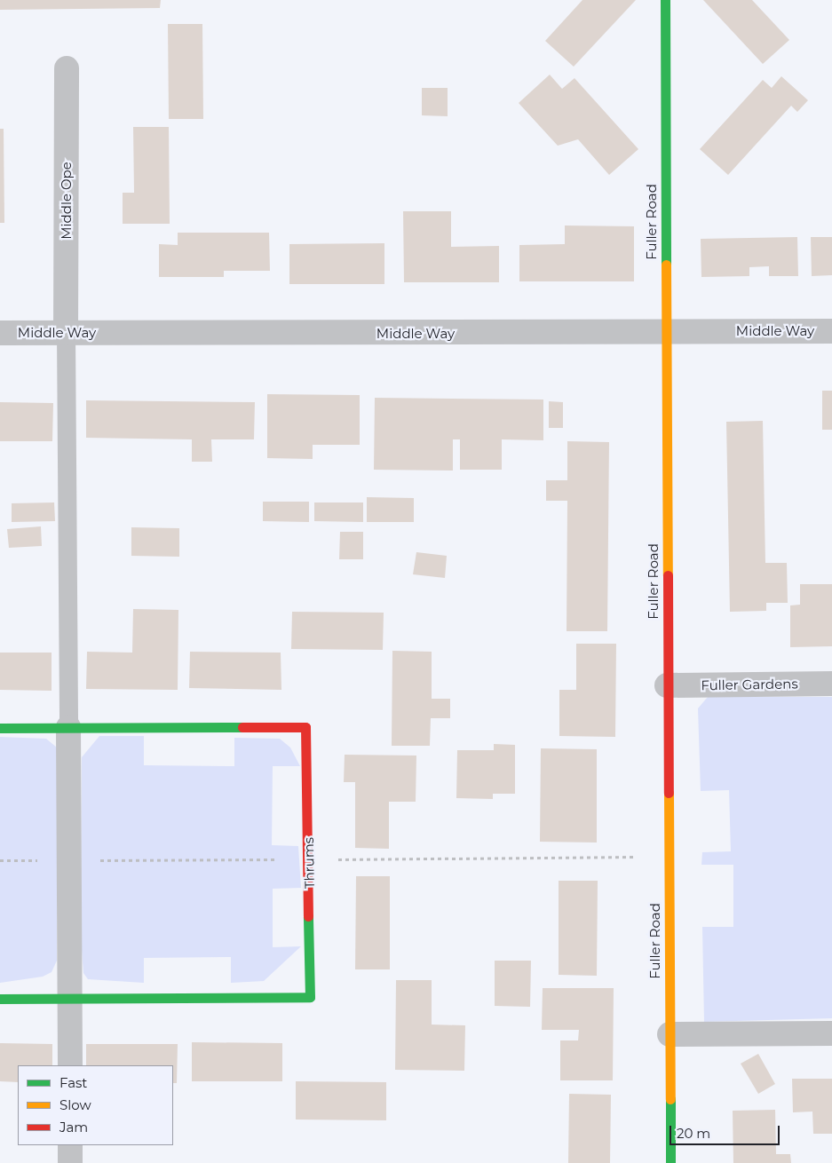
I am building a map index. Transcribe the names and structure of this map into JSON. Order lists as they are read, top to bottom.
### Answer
{
  "streets": {
    "street": [
      "Middle Ope",
      "Fuller Road",
      "Middle Way",
      "Fuller Gardens",
      "Thrums"
    ]
  },
  "crossings": [
    ["Middle Ope", "Middle Way"],
    ["Fuller Road", "Middle Way"],
    ["Fuller Road", "Fuller Gardens"]
  ],
  "legend": ["Fast", "Slow", "Jam"],
  "scale_bar": "20 m"
}
